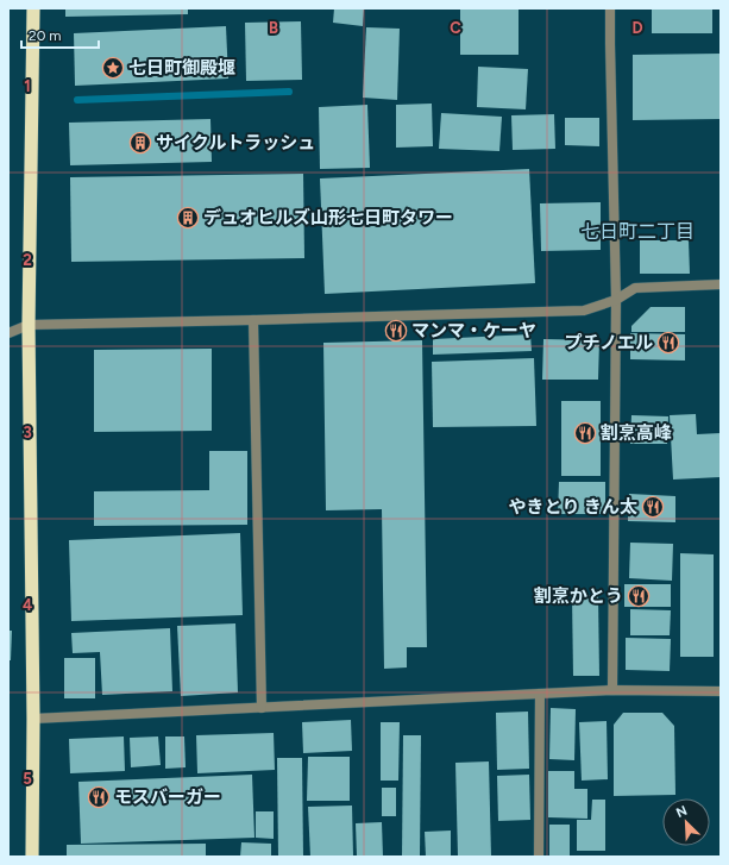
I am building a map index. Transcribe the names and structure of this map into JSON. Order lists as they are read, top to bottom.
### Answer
{
  "districts": ["七日町二丁目"],
  "places": {
    "place": ["七日町御殿堰"],
    "building": ["サイクルトラッシュ", "デュオヒルズ山形七日町タワー"],
    "restaurant": [
      "マンマ・ケーヤ",
      "プチノエル",
      "割烹高峰",
      "やきとり きん太",
      "割烹かとう",
      "モスバーガー"
    ]
  },
  "scale_bar": "20 m",
  "north": "top left",
  "grid": {
    "columns": ["B", "C", "D"],
    "rows": [
      "1",
      "2",
      "3",
      "4",
      "5"
    ]
  }
}
